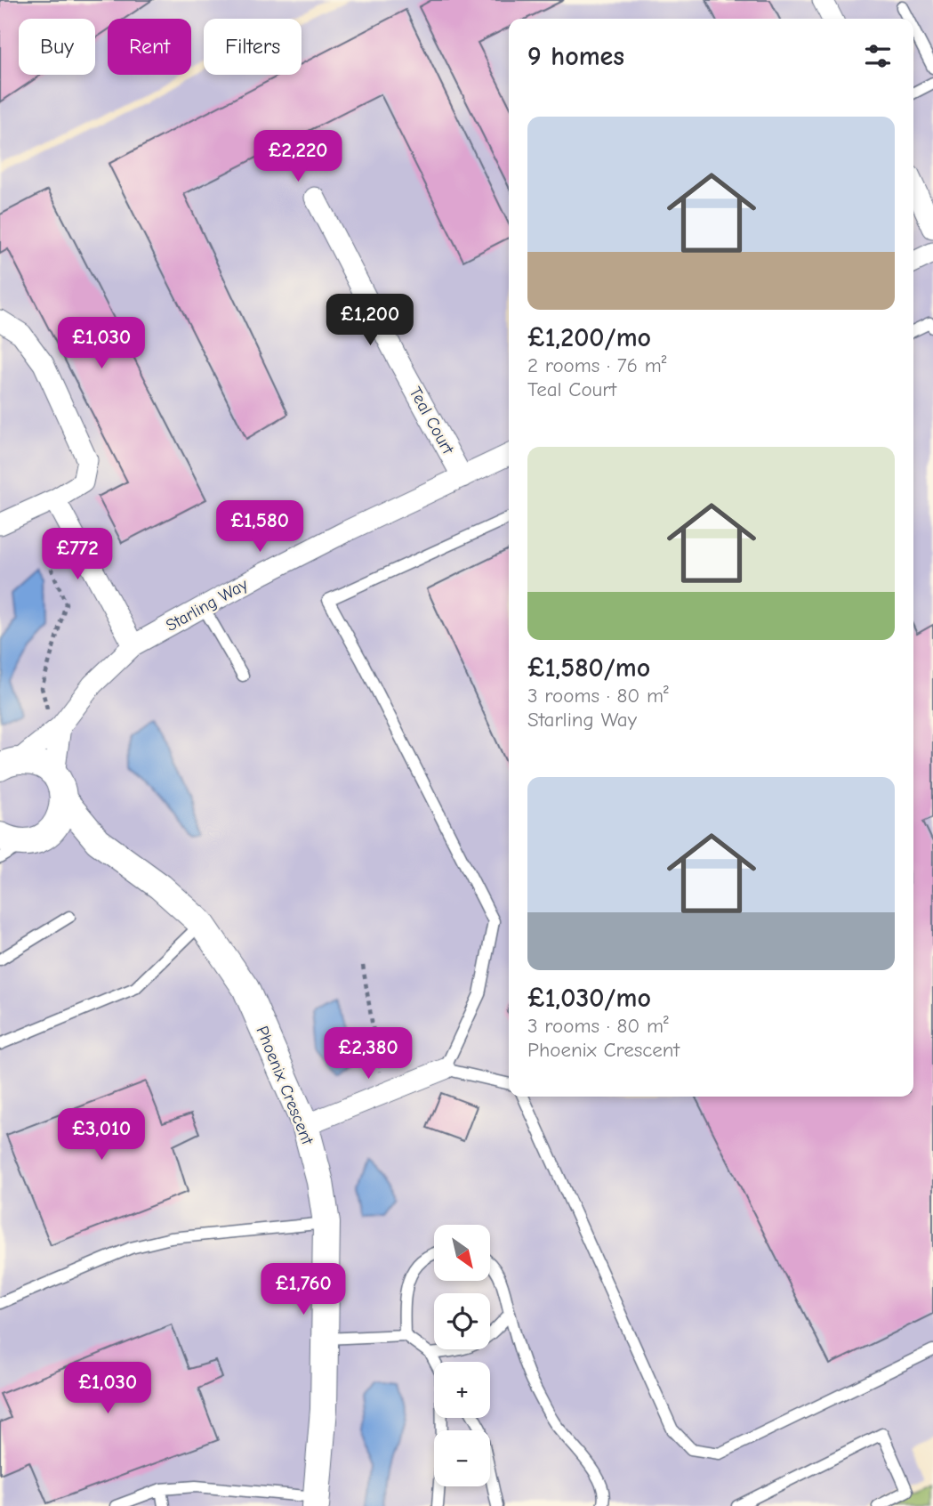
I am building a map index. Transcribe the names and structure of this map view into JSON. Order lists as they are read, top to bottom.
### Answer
{
  "streets": {
    "street": ["Teal Court", "Starling Way", "Phoenix Crescent"]
  },
  "crossings": [
    ["Teal Court", "Starling Way"]
  ],
  "north": "bottom right",
  "page": {
    "chip": ["Buy", "Rent", "Filters"],
    "heading": "9 homes",
    "list": [
      {
        "name": "£1,200/mo",
        "note": "2 rooms · 76 m² · Teal Court"
      },
      {
        "name": "£1,580/mo",
        "note": "3 rooms · 80 m² · Starling Way"
      },
      {
        "name": "£1,030/mo",
        "note": "3 rooms · 80 m² · Phoenix Crescent"
      }
    ],
    "price": [
      "£2,220",
      "£1,200",
      "£1,030",
      "£1,580",
      "£772",
      "£2,380",
      "£3,010",
      "£1,760",
      "£1,030"
    ],
    "map_buttons": ["+", "−"]
  }
}
